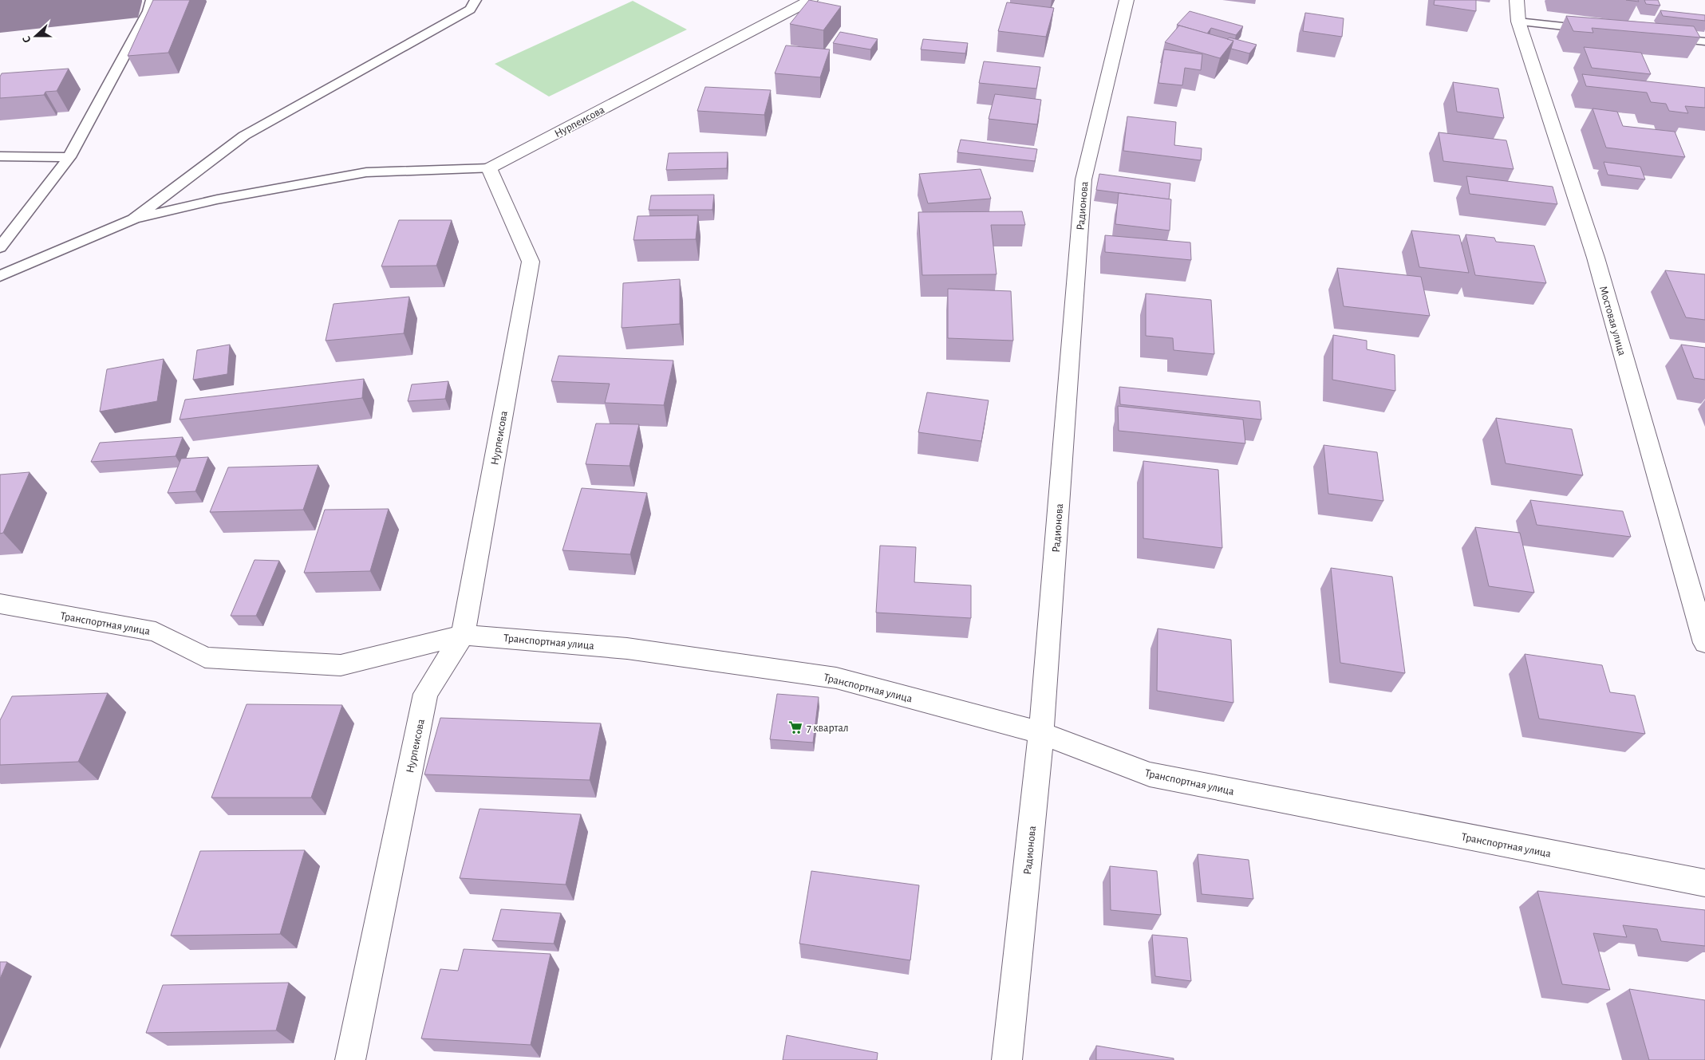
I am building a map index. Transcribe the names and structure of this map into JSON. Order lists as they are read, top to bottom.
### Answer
{
  "streets": {
    "street": [
      "Нурпеисова",
      "Радионова",
      "Мостовая улица",
      "Транспортная улица"
    ]
  },
  "crossings": [
    ["Нурпеисова", "Транспортная улица"],
    ["Радионова", "Транспортная улица"]
  ],
  "places": {
    "supermarket": ["7 квартал"]
  },
  "north": "left"
}
